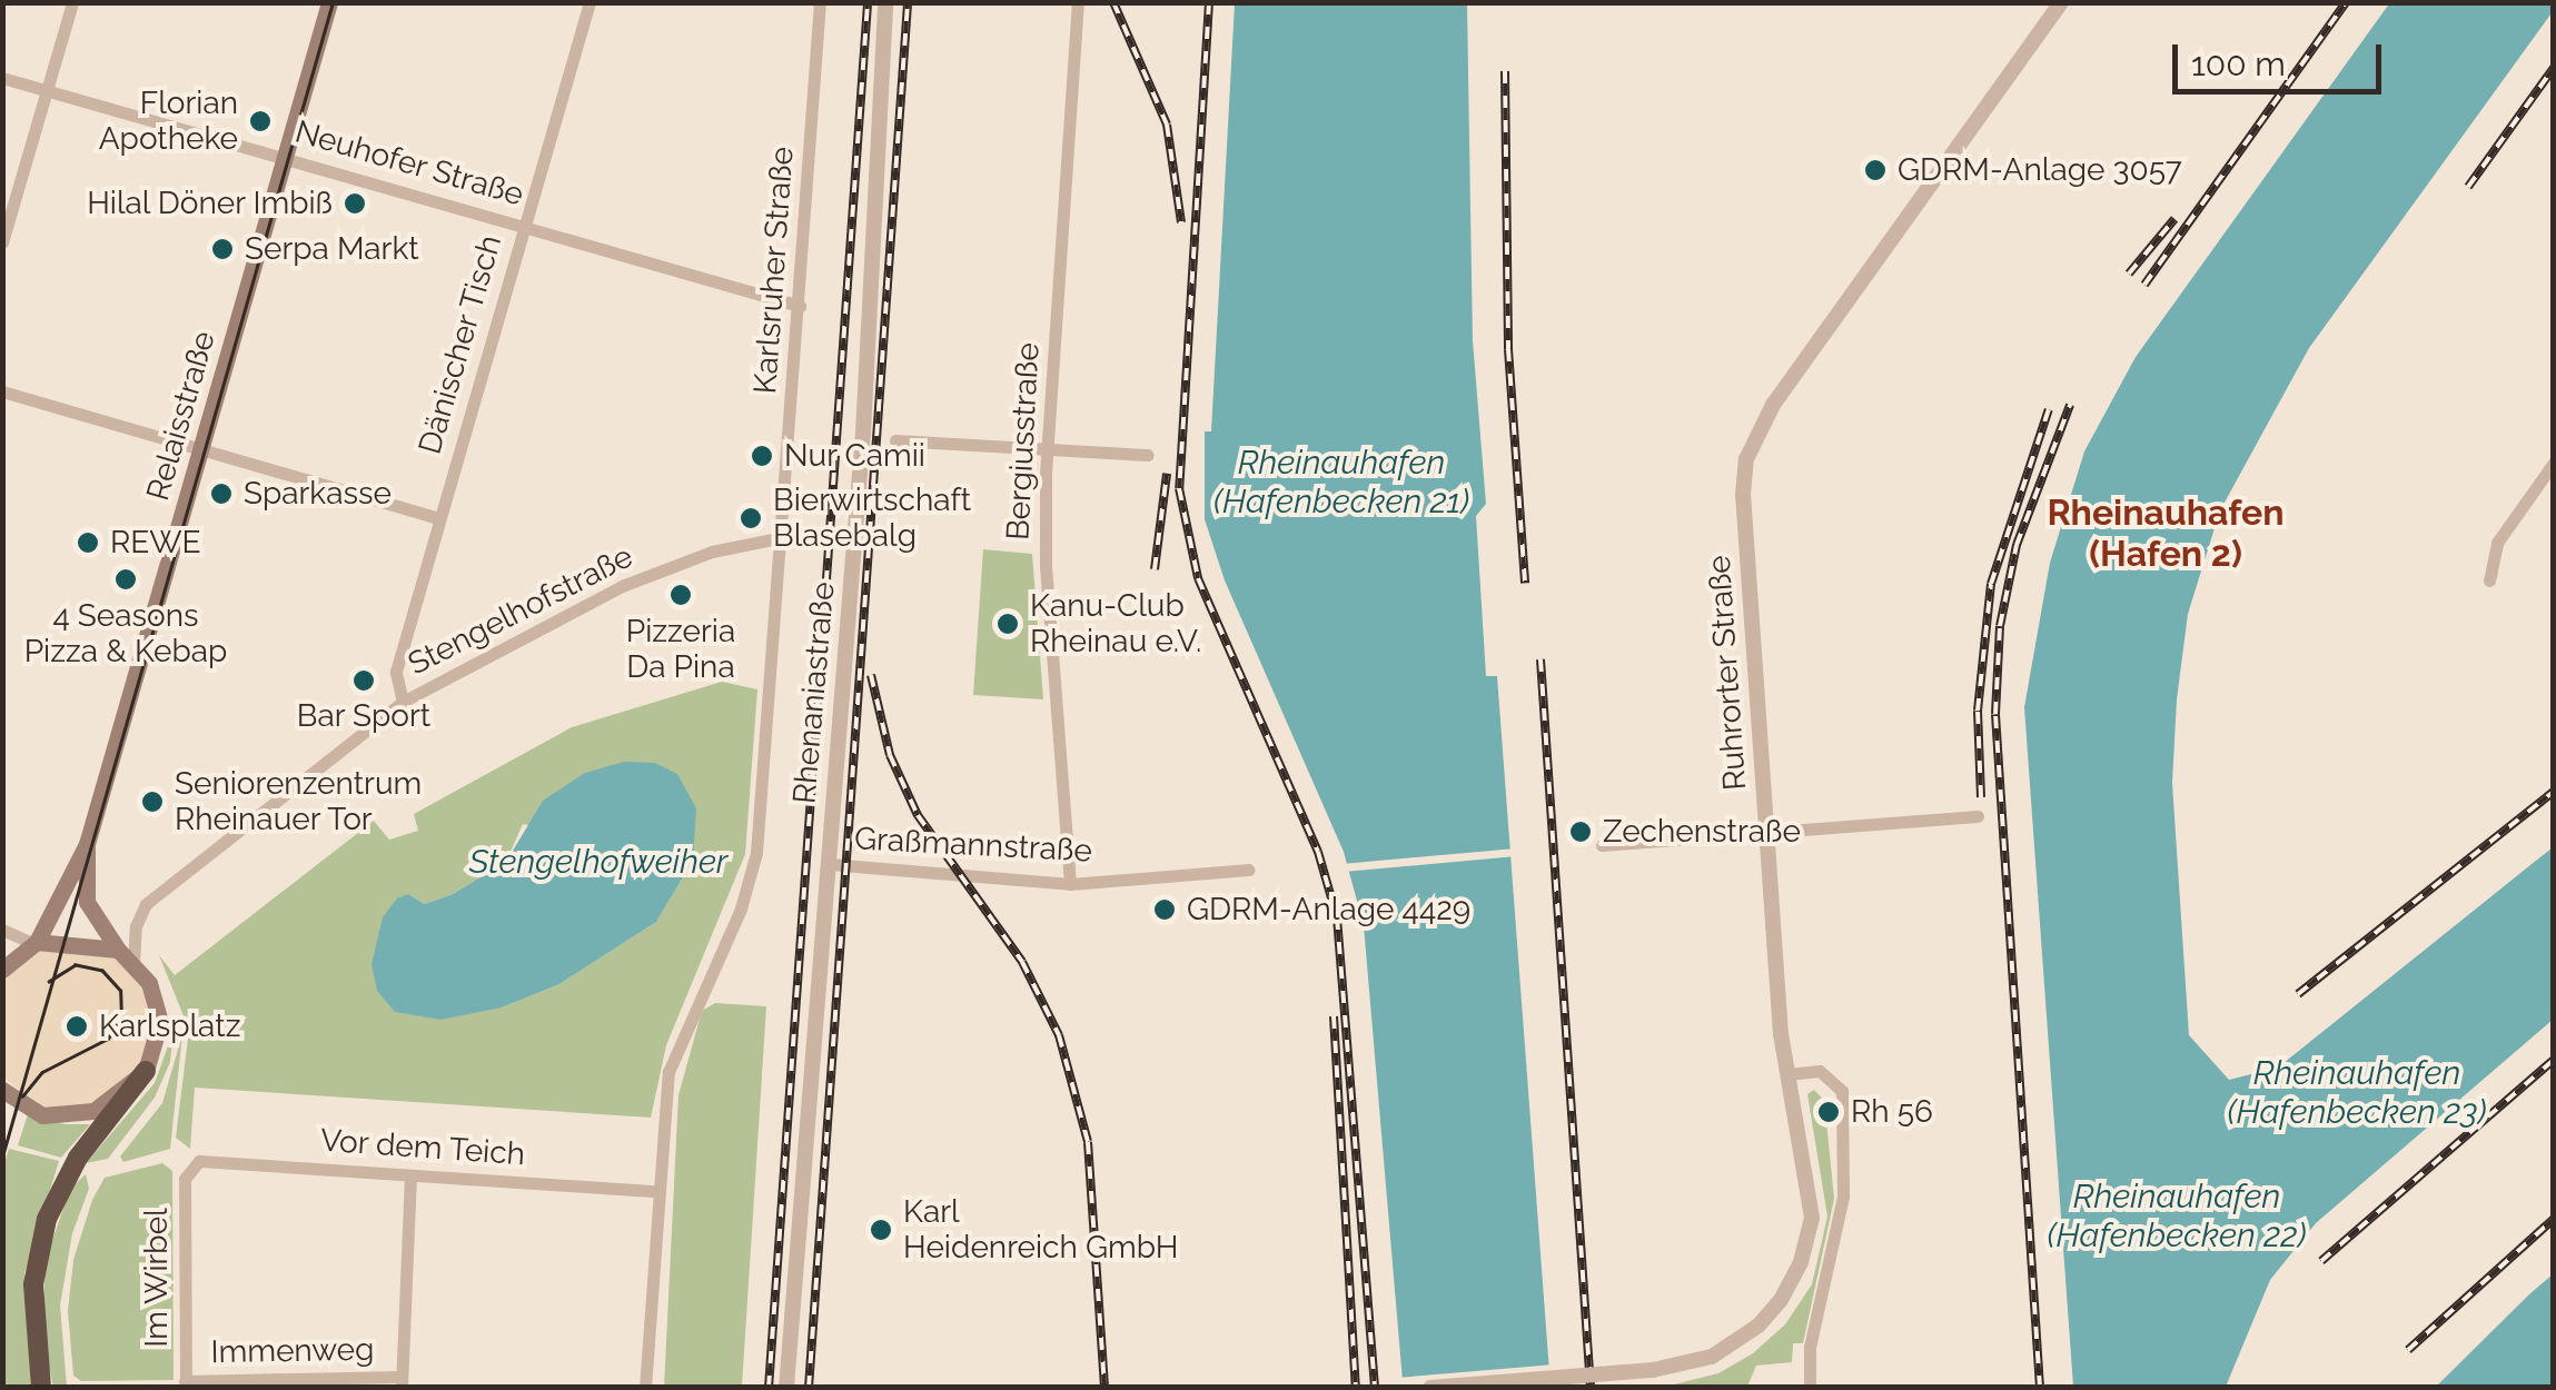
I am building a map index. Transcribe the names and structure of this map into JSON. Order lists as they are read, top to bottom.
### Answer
{
  "streets": {
    "main road": ["Relaisstraße"],
    "street": [
      "Neuhofer Straße",
      "Karlsruher Straße",
      "Dänischer Tisch",
      "Bergiusstraße",
      "Stengelhofstraße",
      "Ruhrorter Straße",
      "Rhenaniastraße",
      "Graßmannstraße",
      "Vor dem Teich",
      "Im Wirbel",
      "Immenweg"
    ]
  },
  "crossings": [
    ["Neuhofer Straße", "Karlsruher Straße"],
    ["Neuhofer Straße", "Dänischer Tisch"],
    ["Neuhofer Straße", "Relaisstraße"],
    ["Karlsruher Straße", "Stengelhofstraße"],
    ["Karlsruher Straße", "Vor dem Teich"],
    ["Dänischer Tisch", "Stengelhofstraße"],
    ["Bergiusstraße", "Graßmannstraße"],
    ["Rhenaniastraße", "Graßmannstraße"],
    ["Vor dem Teich", "Im Wirbel"],
    ["Im Wirbel", "Immenweg"]
  ],
  "districts": ["Rheinauhafen (Hafen 2)"],
  "water": [
    "Rheinauhafen (Hafenbecken 21)",
    "Stengelhofweiher",
    "Rheinauhafen (Hafenbecken 23)",
    "Rheinauhafen (Hafenbecken 22)"
  ],
  "places": [
    "Florian Apotheke",
    "GDRM-Anlage 3057",
    "Hilal Döner Imbiß",
    "Serpa Markt",
    "Nur Camii",
    "Sparkasse",
    "Bierwirtschaft Blasebalg",
    "REWE",
    "4 Seasons Pizza & Kebap",
    "Pizzeria Da Pina",
    "Kanu-Club Rheinau e.V.",
    "Bar Sport",
    "Seniorenzentrum Rheinauer Tor",
    "Zechenstraße",
    "GDRM-Anlage 4429",
    "Karlsplatz",
    "Rh 56",
    "Karl Heidenreich GmbH"
  ],
  "scale_bar": "100 m"
}
